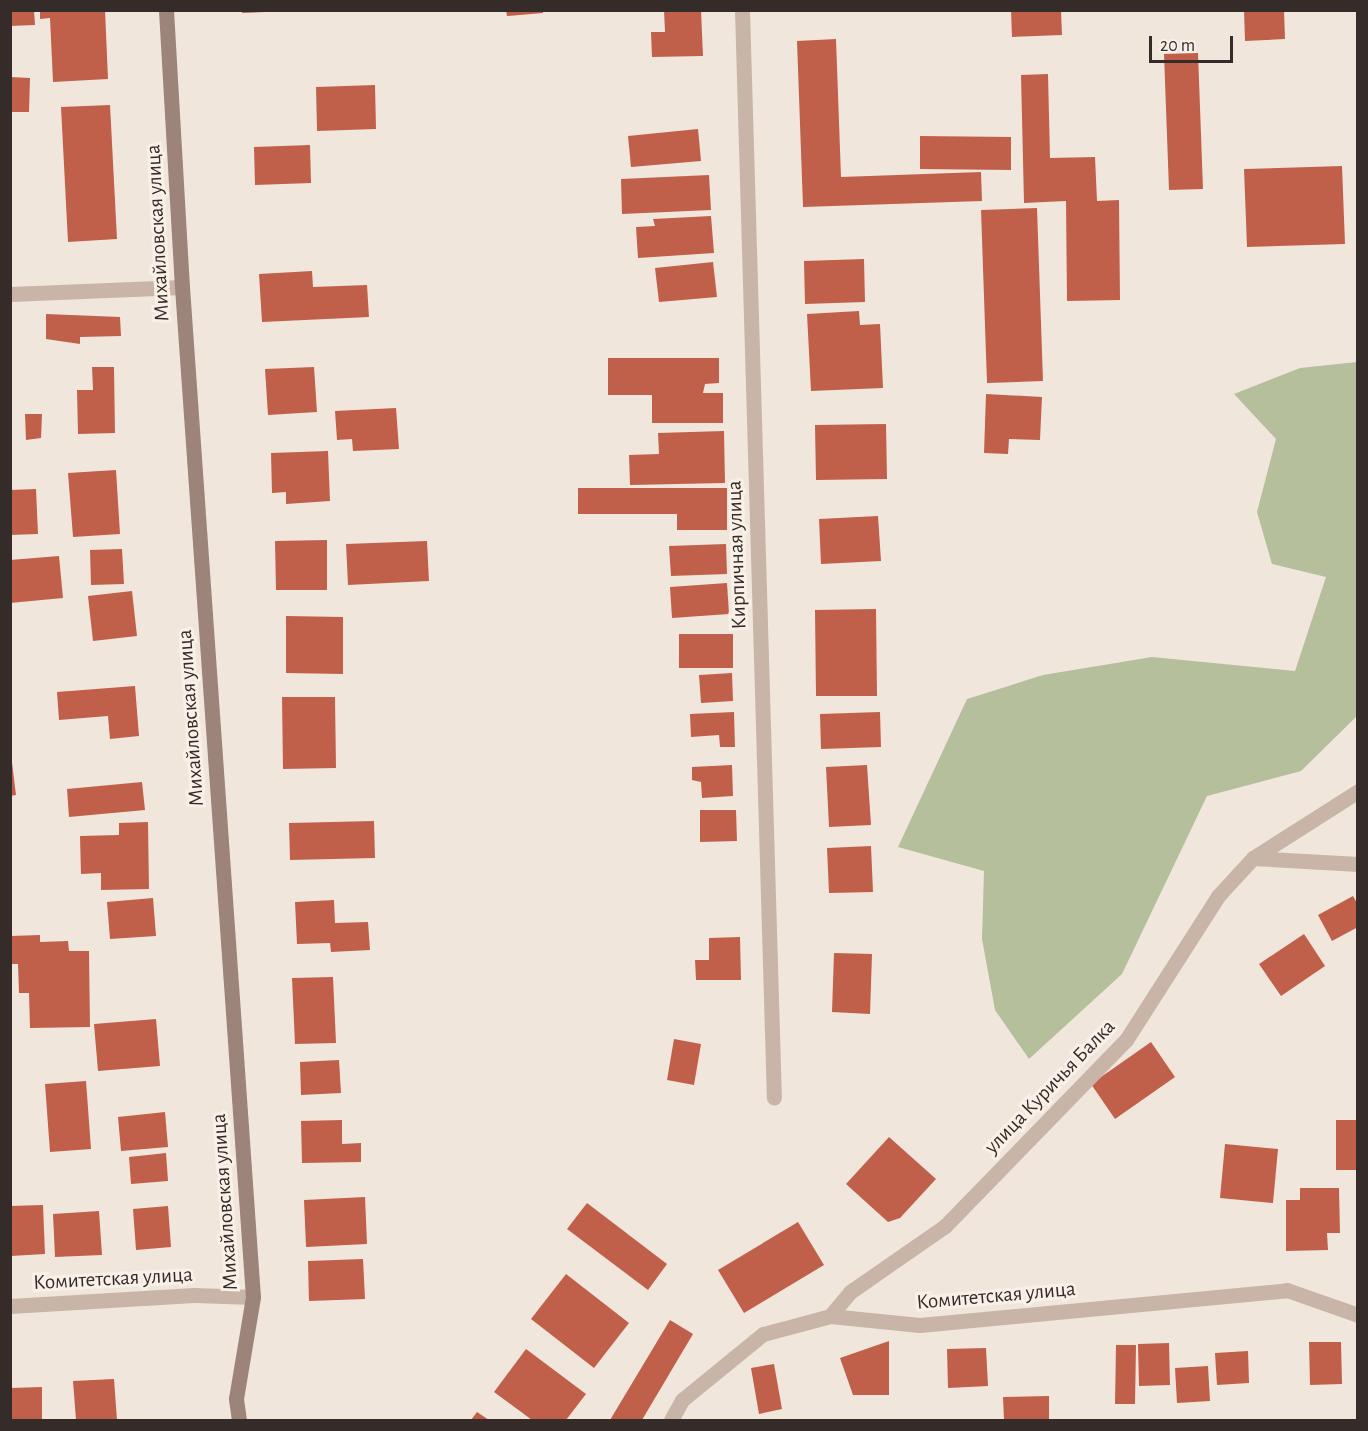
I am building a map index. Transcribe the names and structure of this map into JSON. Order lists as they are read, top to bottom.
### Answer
{
  "streets": {
    "main road": ["Михайловская улица"],
    "street": ["Кирпичная улица", "улица Куричья Балка", "Комитетская улица"]
  },
  "crossings": [
    ["Михайловская улица", "Комитетская улица"],
    ["улица Куричья Балка", "Комитетская улица"]
  ],
  "scale_bar": "20 m"
}
